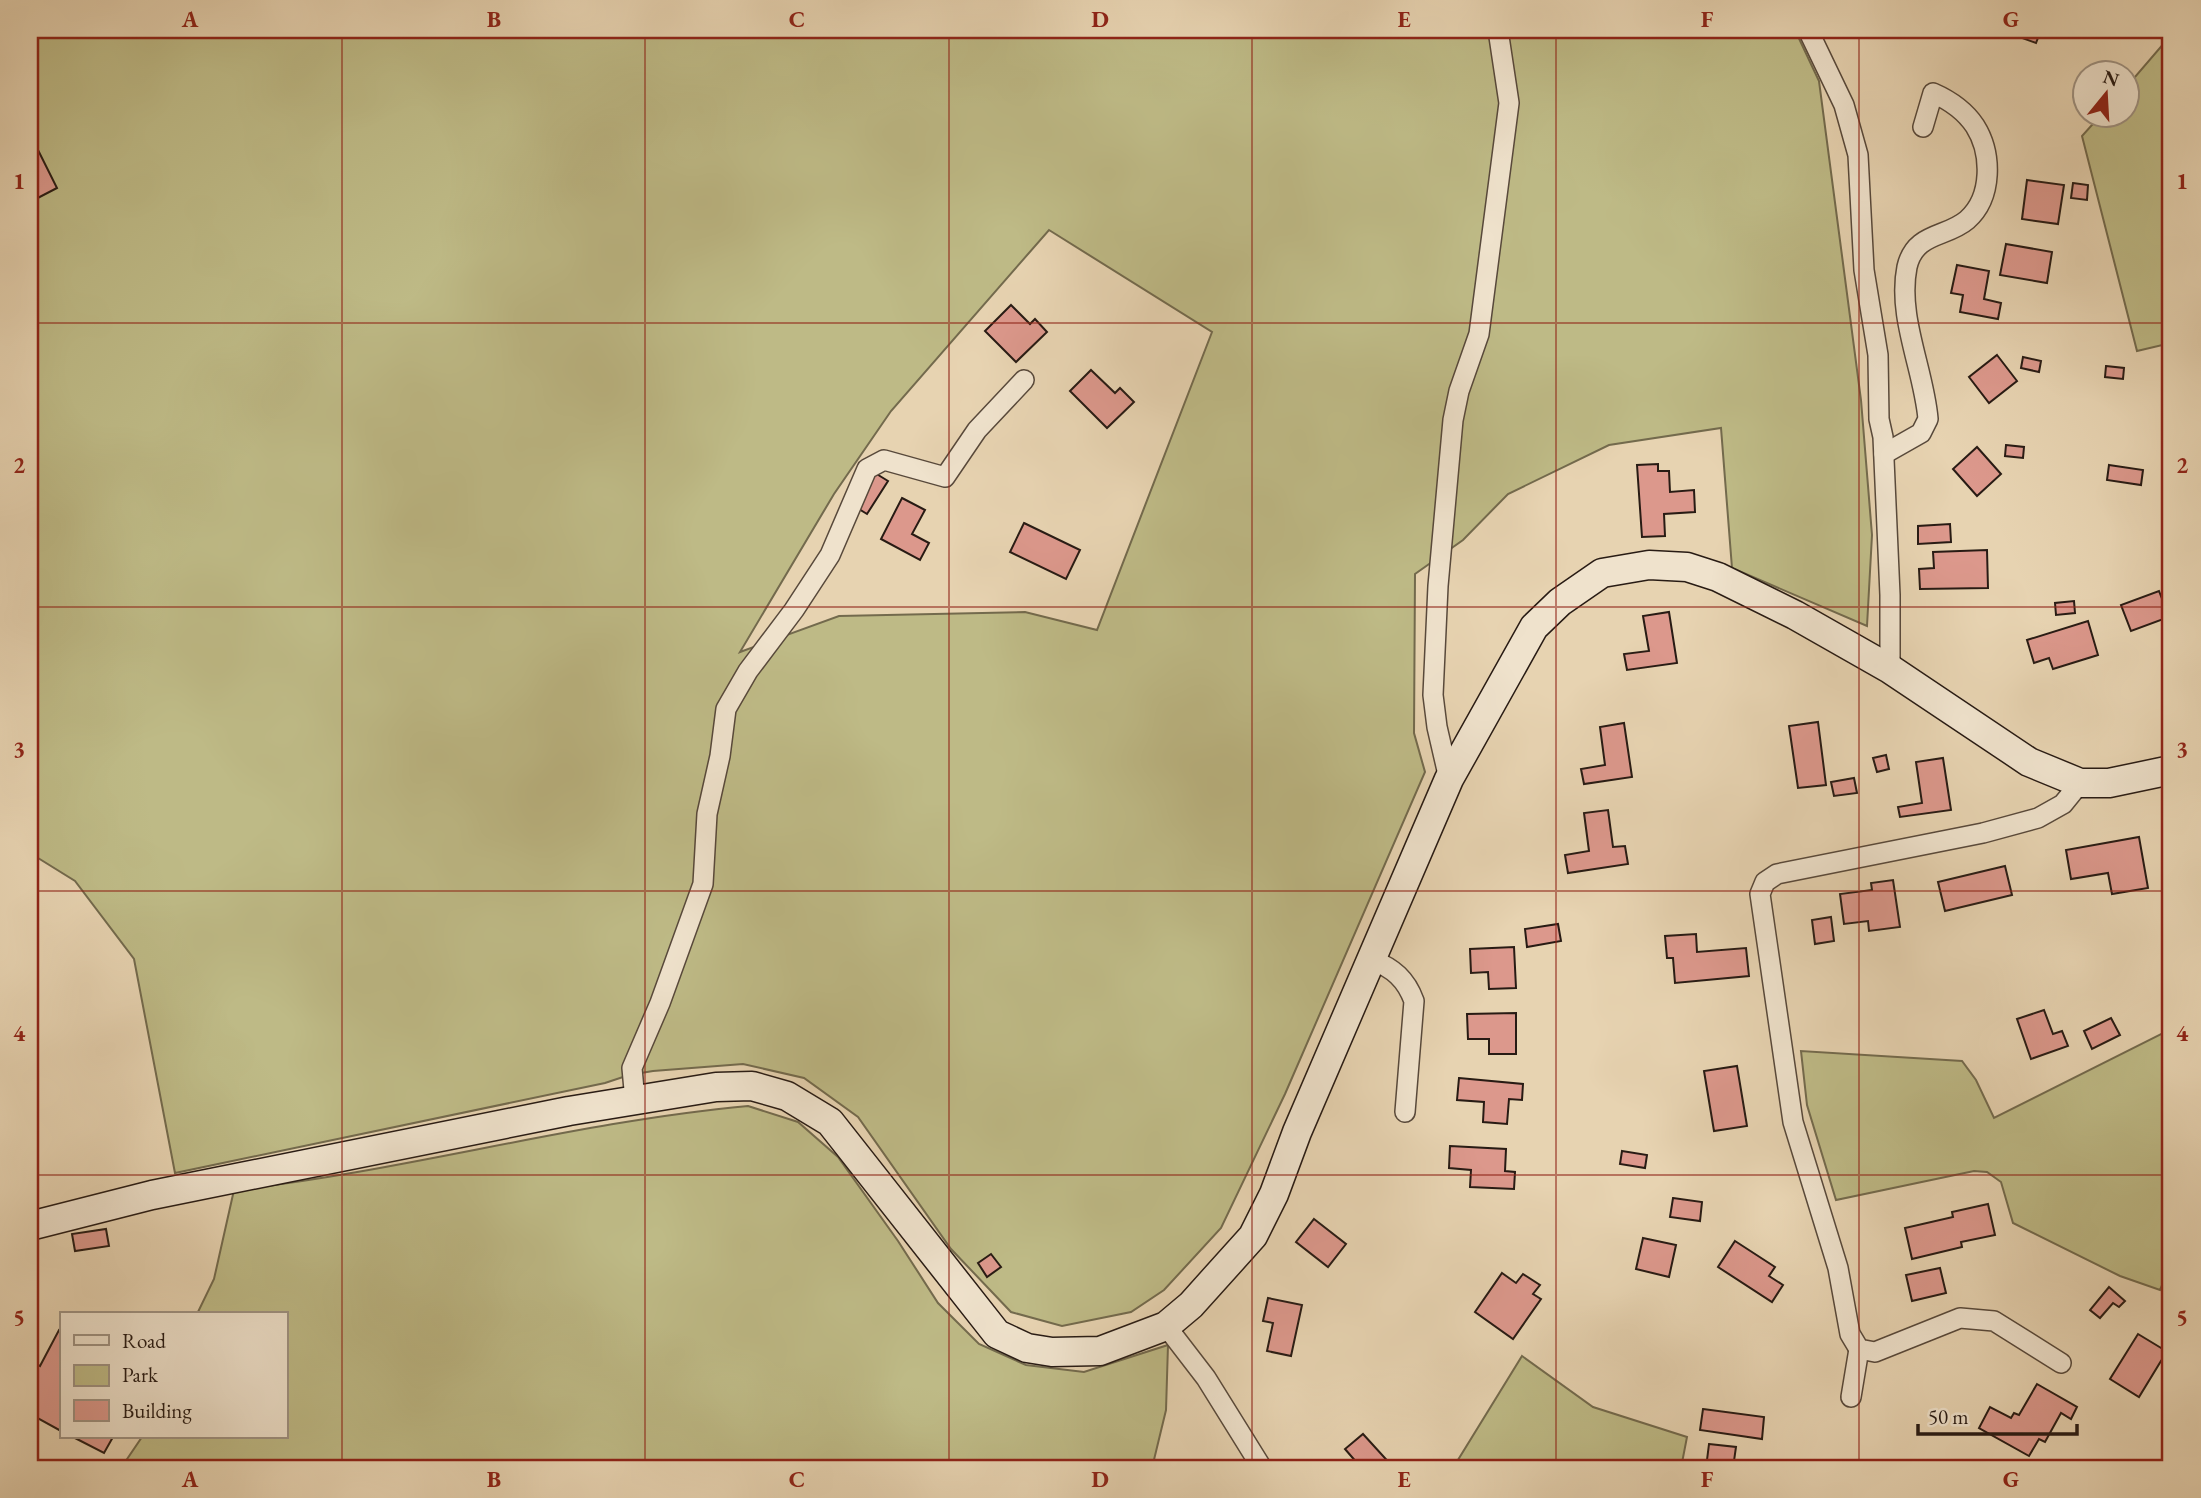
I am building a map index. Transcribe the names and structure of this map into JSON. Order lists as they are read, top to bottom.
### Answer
{
  "legend": ["Road", "Park", "Building"],
  "scale_bar": "50 m",
  "north": "top",
  "grid": {
    "columns": [
      "A",
      "B",
      "C",
      "D",
      "E",
      "F",
      "G"
    ],
    "rows": [
      "1",
      "2",
      "3",
      "4",
      "5"
    ]
  }
}
